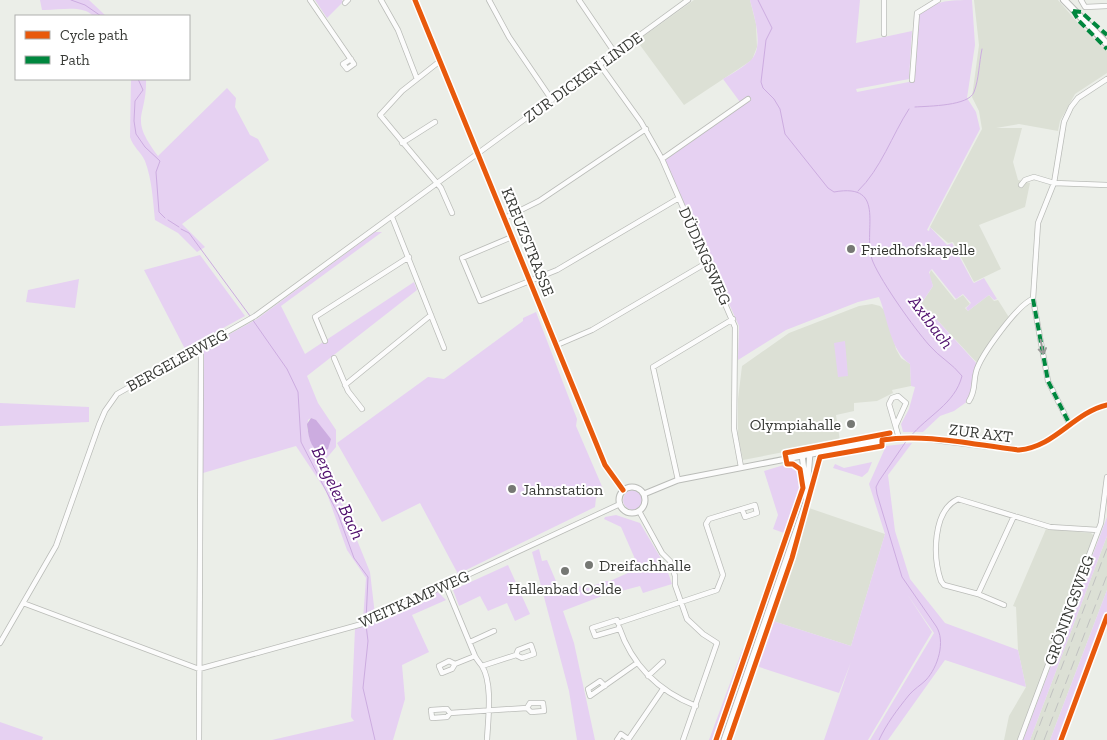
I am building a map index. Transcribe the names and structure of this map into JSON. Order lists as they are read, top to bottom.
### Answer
{
  "streets": {
    "street": [
      "ZUR DICKEN LINDE",
      "KREUZSTRASSE",
      "DÜDINGSWEG",
      "BERGELERWEG",
      "ZUR AXT",
      "WEITKAMPWEG",
      "GRÖNINGSWEG"
    ]
  },
  "crossings": [
    ["ZUR DICKEN LINDE", "KREUZSTRASSE"],
    ["ZUR DICKEN LINDE", "DÜDINGSWEG"],
    ["ZUR DICKEN LINDE", "BERGELERWEG"],
    ["KREUZSTRASSE", "BERGELERWEG"],
    ["KREUZSTRASSE", "ZUR AXT"],
    ["KREUZSTRASSE", "WEITKAMPWEG"],
    ["DÜDINGSWEG", "ZUR AXT"],
    ["ZUR AXT", "WEITKAMPWEG"]
  ],
  "water": ["Axtbach", "Bergeler Bach"],
  "places": [
    "Friedhofskapelle",
    "Olympiahalle",
    "Jahnstation",
    "Dreifachhalle",
    "Hallenbad Oelde"
  ],
  "legend": ["Cycle path", "Path"]
}
